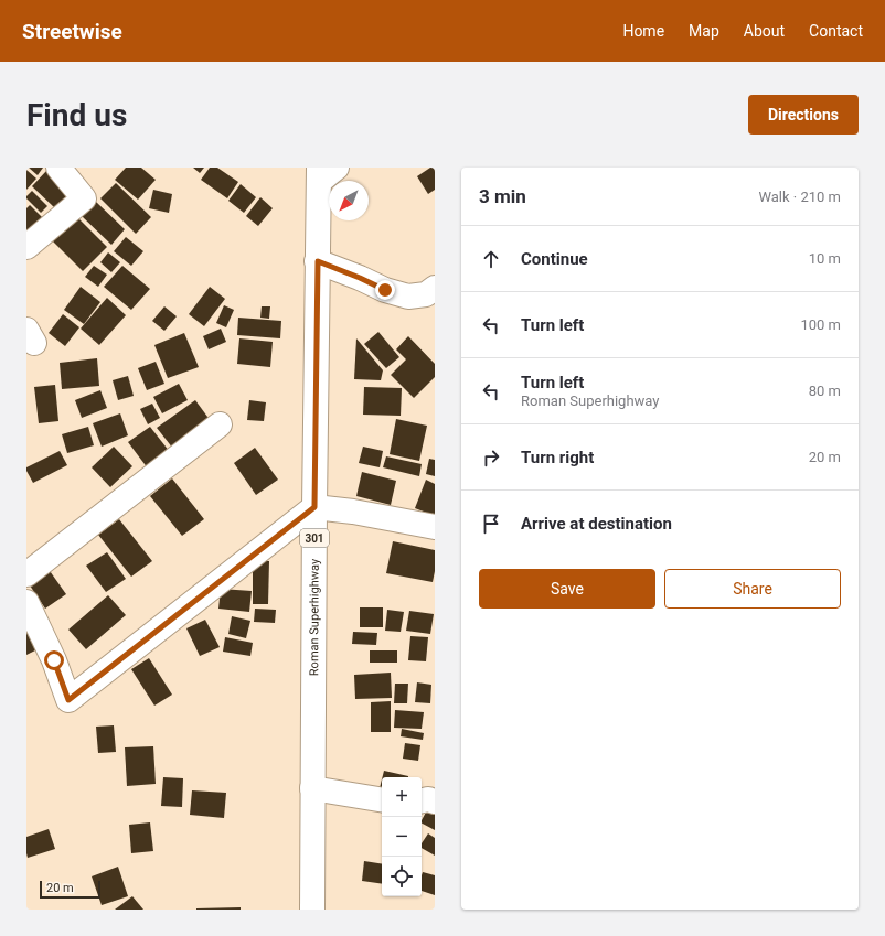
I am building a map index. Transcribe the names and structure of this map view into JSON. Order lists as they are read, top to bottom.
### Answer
{
  "streets": {
    "street": ["301", "Roman Superhighway"]
  },
  "scale_bar": "20 m",
  "north": "bottom left",
  "page": {
    "header": "Streetwise",
    "nav": [
      "Home",
      "Map",
      "About",
      "Contact"
    ],
    "buttons": [
      "Directions",
      ["Save", "Share"]
    ],
    "title": "Find us",
    "heading": ["3 min", "Walk · 210 m"],
    "list": [
      ["Continue", "10 m"],
      ["Turn left", "100 m"],
      ["Turn left", "Roman Superhighway", "80 m"],
      ["Turn right", "20 m"],
      "Arrive at destination"
    ],
    "map_buttons": ["+", "−"],
    "scale": "20 m"
  }
}
